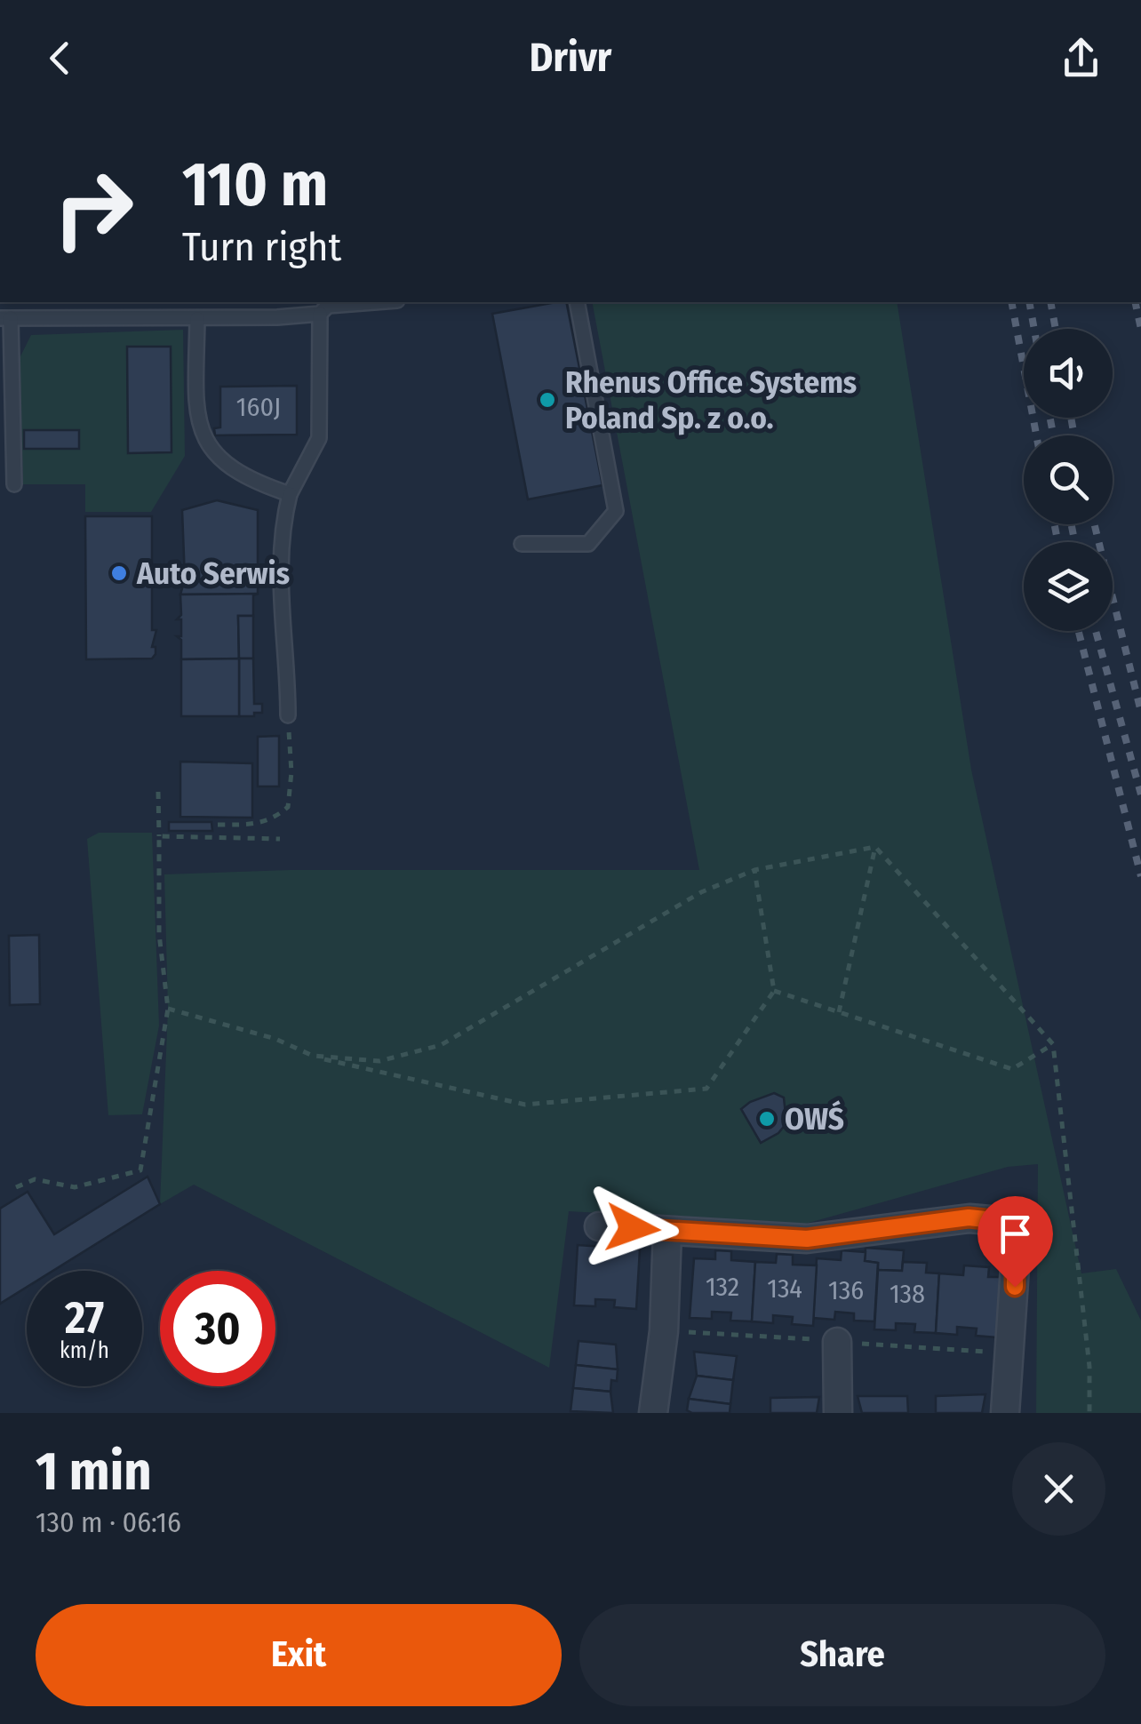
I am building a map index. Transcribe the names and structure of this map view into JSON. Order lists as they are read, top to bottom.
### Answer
{
  "places": ["Rhenus Office Systems Poland Sp. z o.o.", "Auto Serwis", "OWŚ"],
  "house_numbers": [
    "160J",
    "132",
    "134",
    "136",
    "138"
  ],
  "page": {
    "header": "Drivr",
    "turn": ["110 m", "Turn right"],
    "speed": "27 km/h",
    "limit": "30",
    "heading": ["1 min", "130 m · 06:16"],
    "buttons": ["Exit", "Share"]
  }
}
